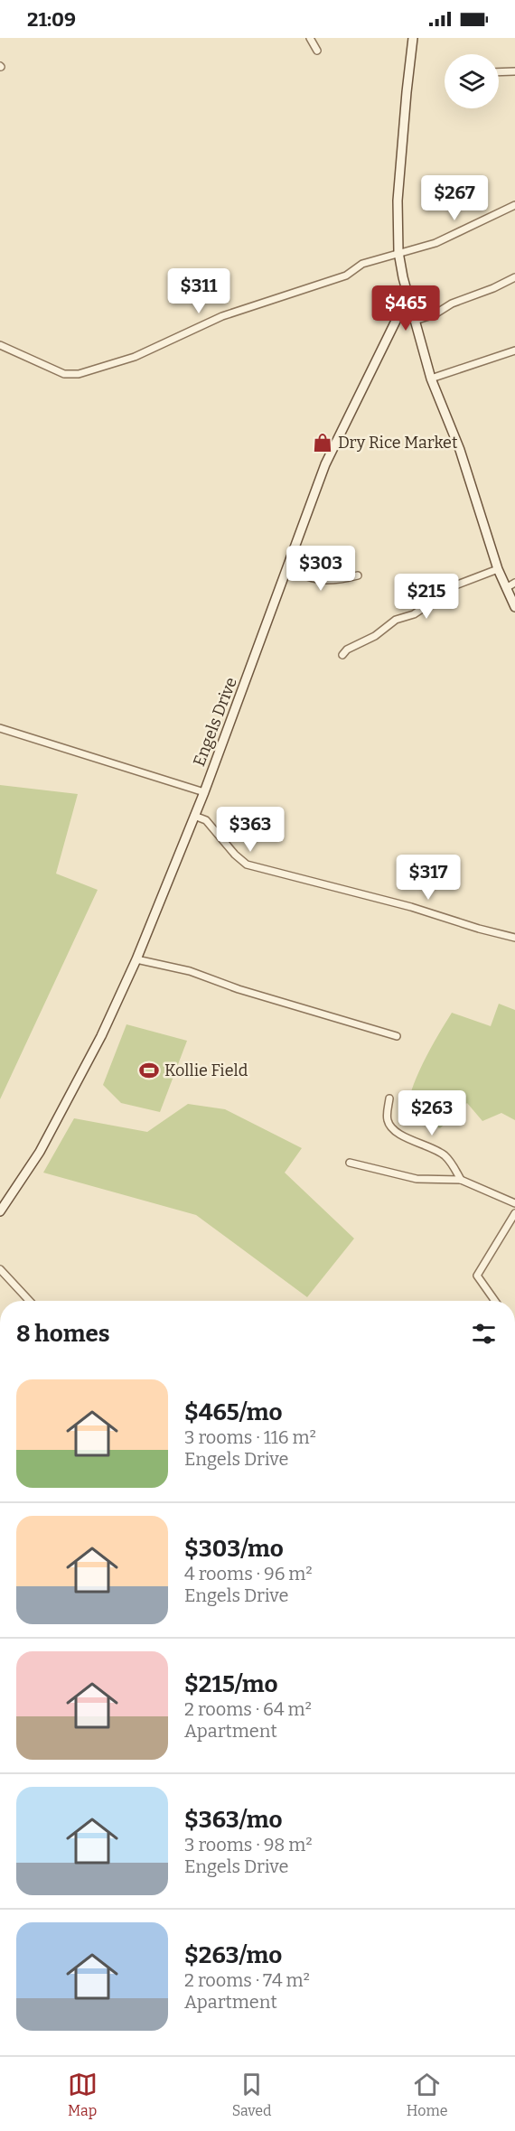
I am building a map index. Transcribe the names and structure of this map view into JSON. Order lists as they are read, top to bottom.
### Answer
{
  "streets": {
    "street": ["Engels Drive"]
  },
  "places": {
    "shop": ["Dry Rice Market"],
    "sports": ["Kollie Field"]
  },
  "page": {
    "status": "21:09",
    "price": [
      "$267",
      "$311",
      "$465",
      "$303",
      "$215",
      "$363",
      "$317",
      "$263"
    ],
    "heading": "8 homes",
    "list": [
      {
        "name": "$465/mo",
        "note": "3 rooms · 116 m² · Engels Drive"
      },
      {
        "name": "$303/mo",
        "note": "4 rooms · 96 m² · Engels Drive"
      },
      {
        "name": "$215/mo",
        "note": "2 rooms · 64 m² · Apartment"
      },
      {
        "name": "$363/mo",
        "note": "3 rooms · 98 m² · Engels Drive"
      },
      {
        "name": "$263/mo",
        "note": "2 rooms · 74 m² · Apartment"
      }
    ],
    "tabs": ["Map", "Saved", "Home"]
  }
}
